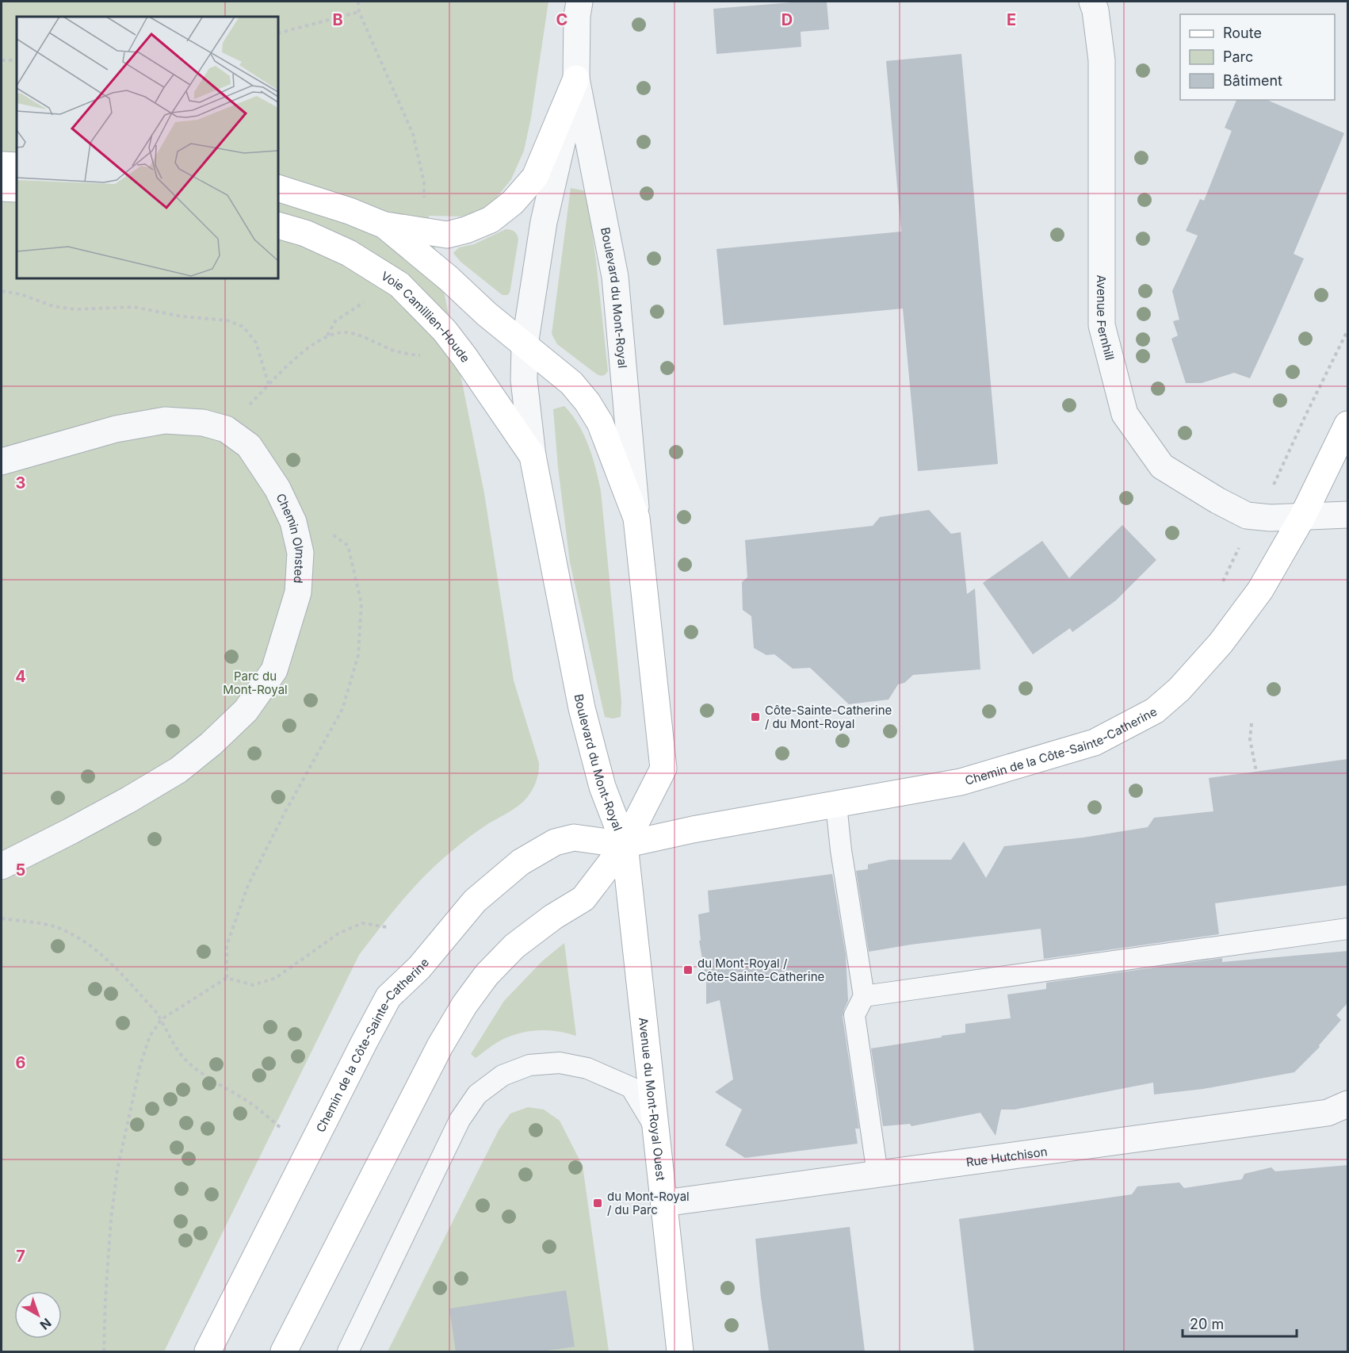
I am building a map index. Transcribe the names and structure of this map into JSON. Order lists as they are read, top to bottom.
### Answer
{
  "streets": {
    "main road": [
      "Boulevard du Mont-Royal",
      "Voie Camillien-Houde",
      "Chemin de la Côte-Sainte-Catherine",
      "Avenue du Mont-Royal Ouest"
    ],
    "street": ["Avenue Fernhill", "Chemin Olmsted", "Rue Hutchison"]
  },
  "crossings": [
    ["Boulevard du Mont-Royal", "Voie Camillien-Houde"],
    ["Boulevard du Mont-Royal", "Chemin de la Côte-Sainte-Catherine"],
    ["Boulevard du Mont-Royal", "Avenue du Mont-Royal Ouest"],
    ["Avenue Fernhill", "Chemin de la Côte-Sainte-Catherine"],
    ["Chemin de la Côte-Sainte-Catherine", "Avenue du Mont-Royal Ouest"],
    ["Avenue du Mont-Royal Ouest", "Rue Hutchison"]
  ],
  "parks": ["Parc du Mont-Royal"],
  "places": {
    "transit": ["Côte-Sainte-Catherine / du Mont-Royal", "du Mont-Royal / Côte-Sainte-Catherine", "du Mont-Royal / du Parc"]
  },
  "legend": ["Route", "Parc", "Bâtiment"],
  "scale_bar": "20 m",
  "north": "bottom right",
  "grid": {
    "columns": [
      "B",
      "C",
      "D",
      "E"
    ],
    "rows": [
      "3",
      "4",
      "5",
      "6",
      "7"
    ]
  }
}
